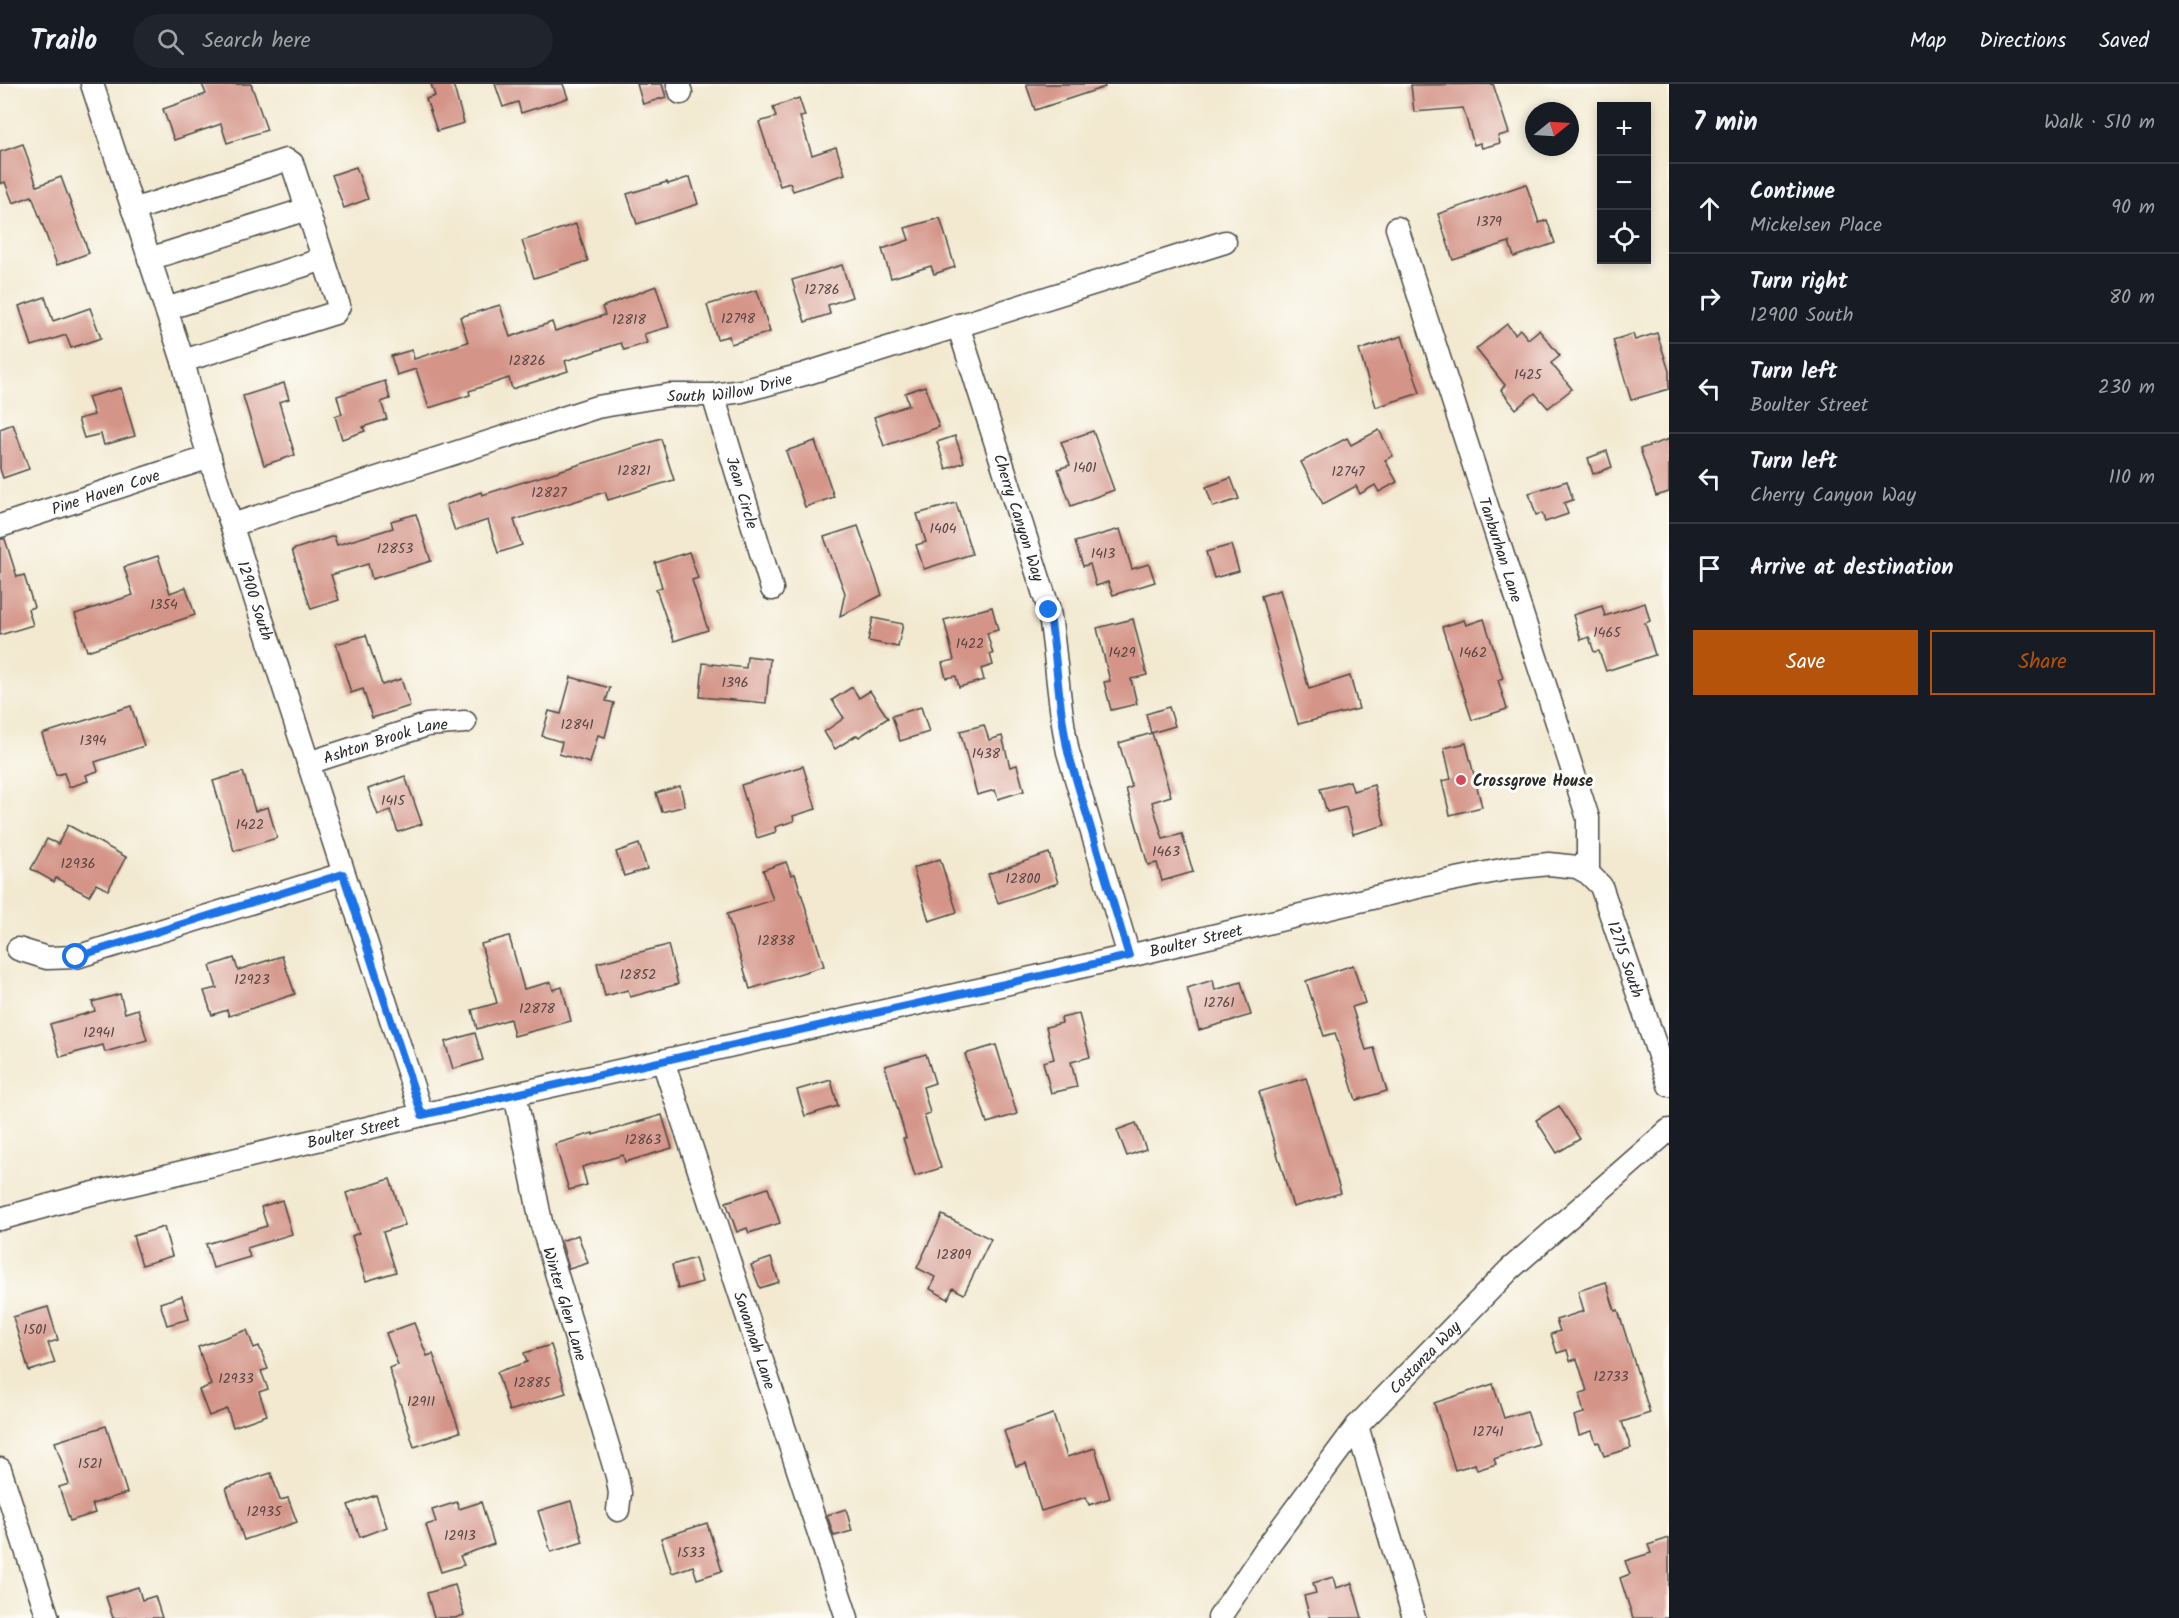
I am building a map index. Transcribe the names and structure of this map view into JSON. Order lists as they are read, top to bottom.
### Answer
{
  "streets": {
    "street": [
      "South Willow Drive",
      "Pine Haven Cove",
      "Jean Circle",
      "Cherry Canyon Way",
      "Tanburhan Lane",
      "12900 South",
      "Ashton Brook Lane",
      "Boulter Street",
      "12715 South",
      "Winter Glen Lane",
      "Savannah Lane",
      "Costanza Way"
    ]
  },
  "crossings": [
    ["South Willow Drive", "Jean Circle"],
    ["South Willow Drive", "Cherry Canyon Way"],
    ["South Willow Drive", "12900 South"],
    ["Pine Haven Cove", "12900 South"],
    ["Cherry Canyon Way", "Boulter Street"],
    ["Tanburhan Lane", "Boulter Street"],
    ["Tanburhan Lane", "12715 South"],
    ["12900 South", "Ashton Brook Lane"],
    ["12900 South", "Boulter Street"],
    ["Boulter Street", "12715 South"],
    ["Boulter Street", "Winter Glen Lane"],
    ["Boulter Street", "Savannah Lane"]
  ],
  "places": ["Crossgrove House"],
  "house_numbers": [
    "1379",
    "12786",
    "12798",
    "12818",
    "12826",
    "1425",
    "1401",
    "12821",
    "12747",
    "12827",
    "1404",
    "12853",
    "1413",
    "1354",
    "1465",
    "1422",
    "1429",
    "1462",
    "1396",
    "12841",
    "1394",
    "1438",
    "1415",
    "1422",
    "1463",
    "12936",
    "12800",
    "12838",
    "12852",
    "12923",
    "12761",
    "12878",
    "12941",
    "12863",
    "12809",
    "1501",
    "12733",
    "12933",
    "12885",
    "12911",
    "12741",
    "1521",
    "12935",
    "12913",
    "1533"
  ],
  "north": "right",
  "page": {
    "header": "Trailo",
    "search": "Search here",
    "nav": ["Map", "Directions", "Saved"],
    "heading": ["7 min", "Walk · 510 m"],
    "map_buttons": ["+", "−"],
    "list": [
      ["Continue", "Mickelsen Place", "90 m"],
      ["Turn right", "12900 South", "80 m"],
      ["Turn left", "Boulter Street", "230 m"],
      ["Turn left", "Cherry Canyon Way", "110 m"],
      "Arrive at destination"
    ],
    "buttons": ["Save", "Share"]
  }
}
